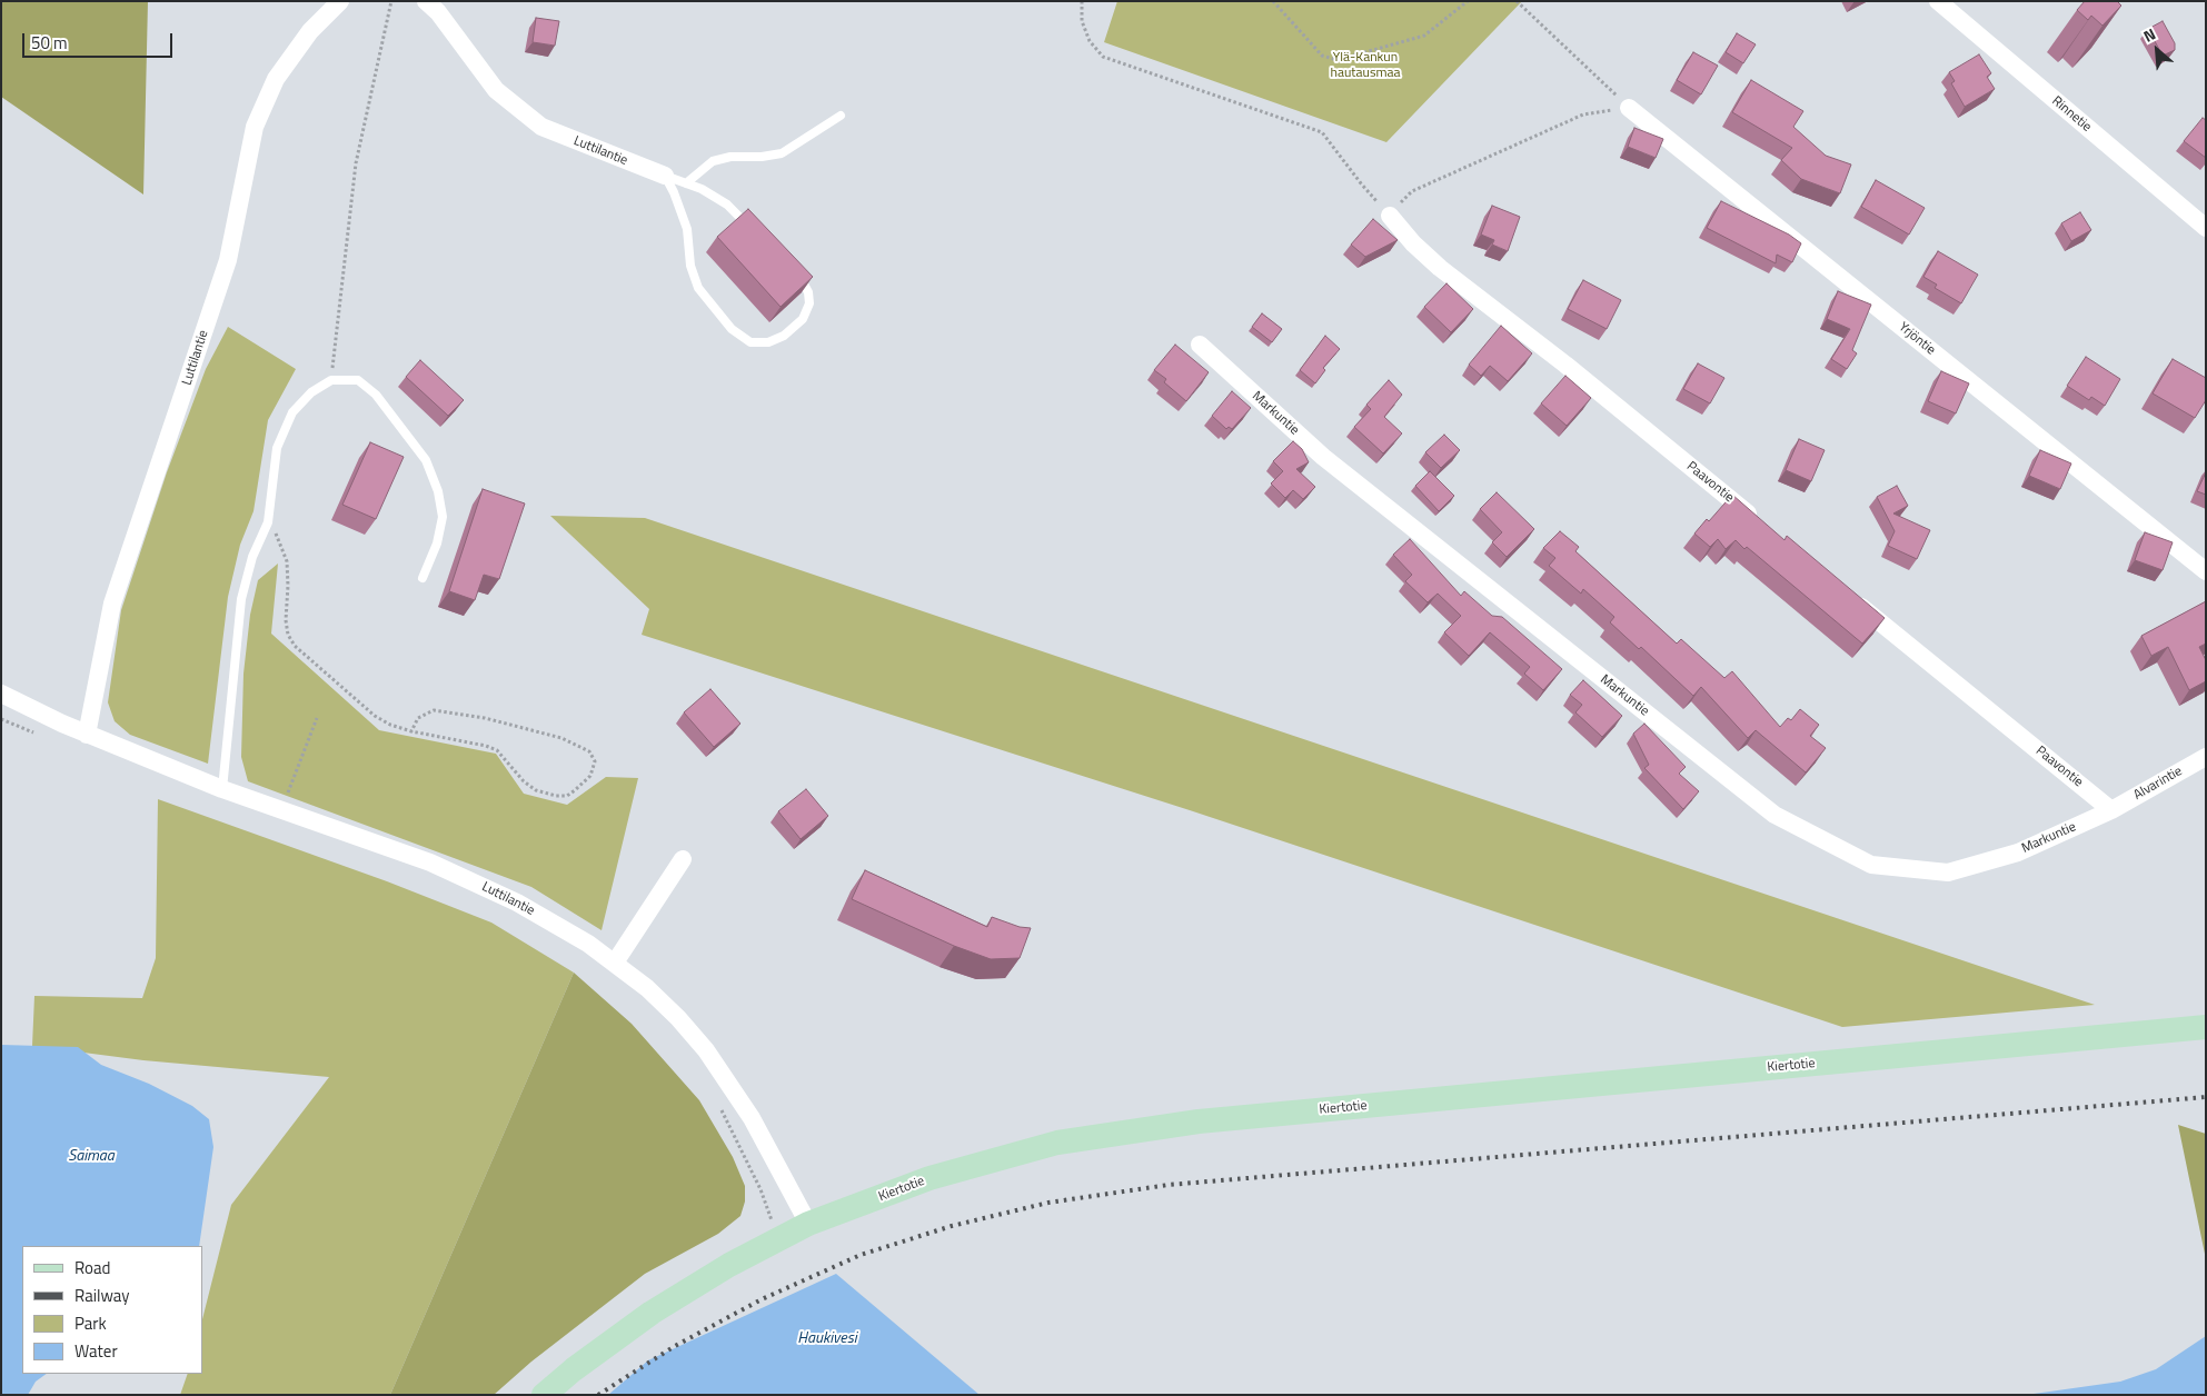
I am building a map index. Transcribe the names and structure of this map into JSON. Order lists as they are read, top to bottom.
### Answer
{
  "streets": {
    "street": [
      "Rinnetie",
      "Luttilantie",
      "Yrjöntie",
      "Markuntie",
      "Paavontie",
      "Alvarintie",
      "Kiertotie"
    ]
  },
  "crossings": [
    ["Luttilantie", "Kiertotie"],
    ["Markuntie", "Paavontie"],
    ["Markuntie", "Alvarintie"],
    ["Paavontie", "Alvarintie"]
  ],
  "water": ["Saimaa", "Haukivesi"],
  "parks": ["Ylä-Kankun hautausmaa"],
  "legend": [
    "Road",
    "Railway",
    "Park",
    "Water"
  ],
  "scale_bar": "50 m",
  "north": "top left"
}
